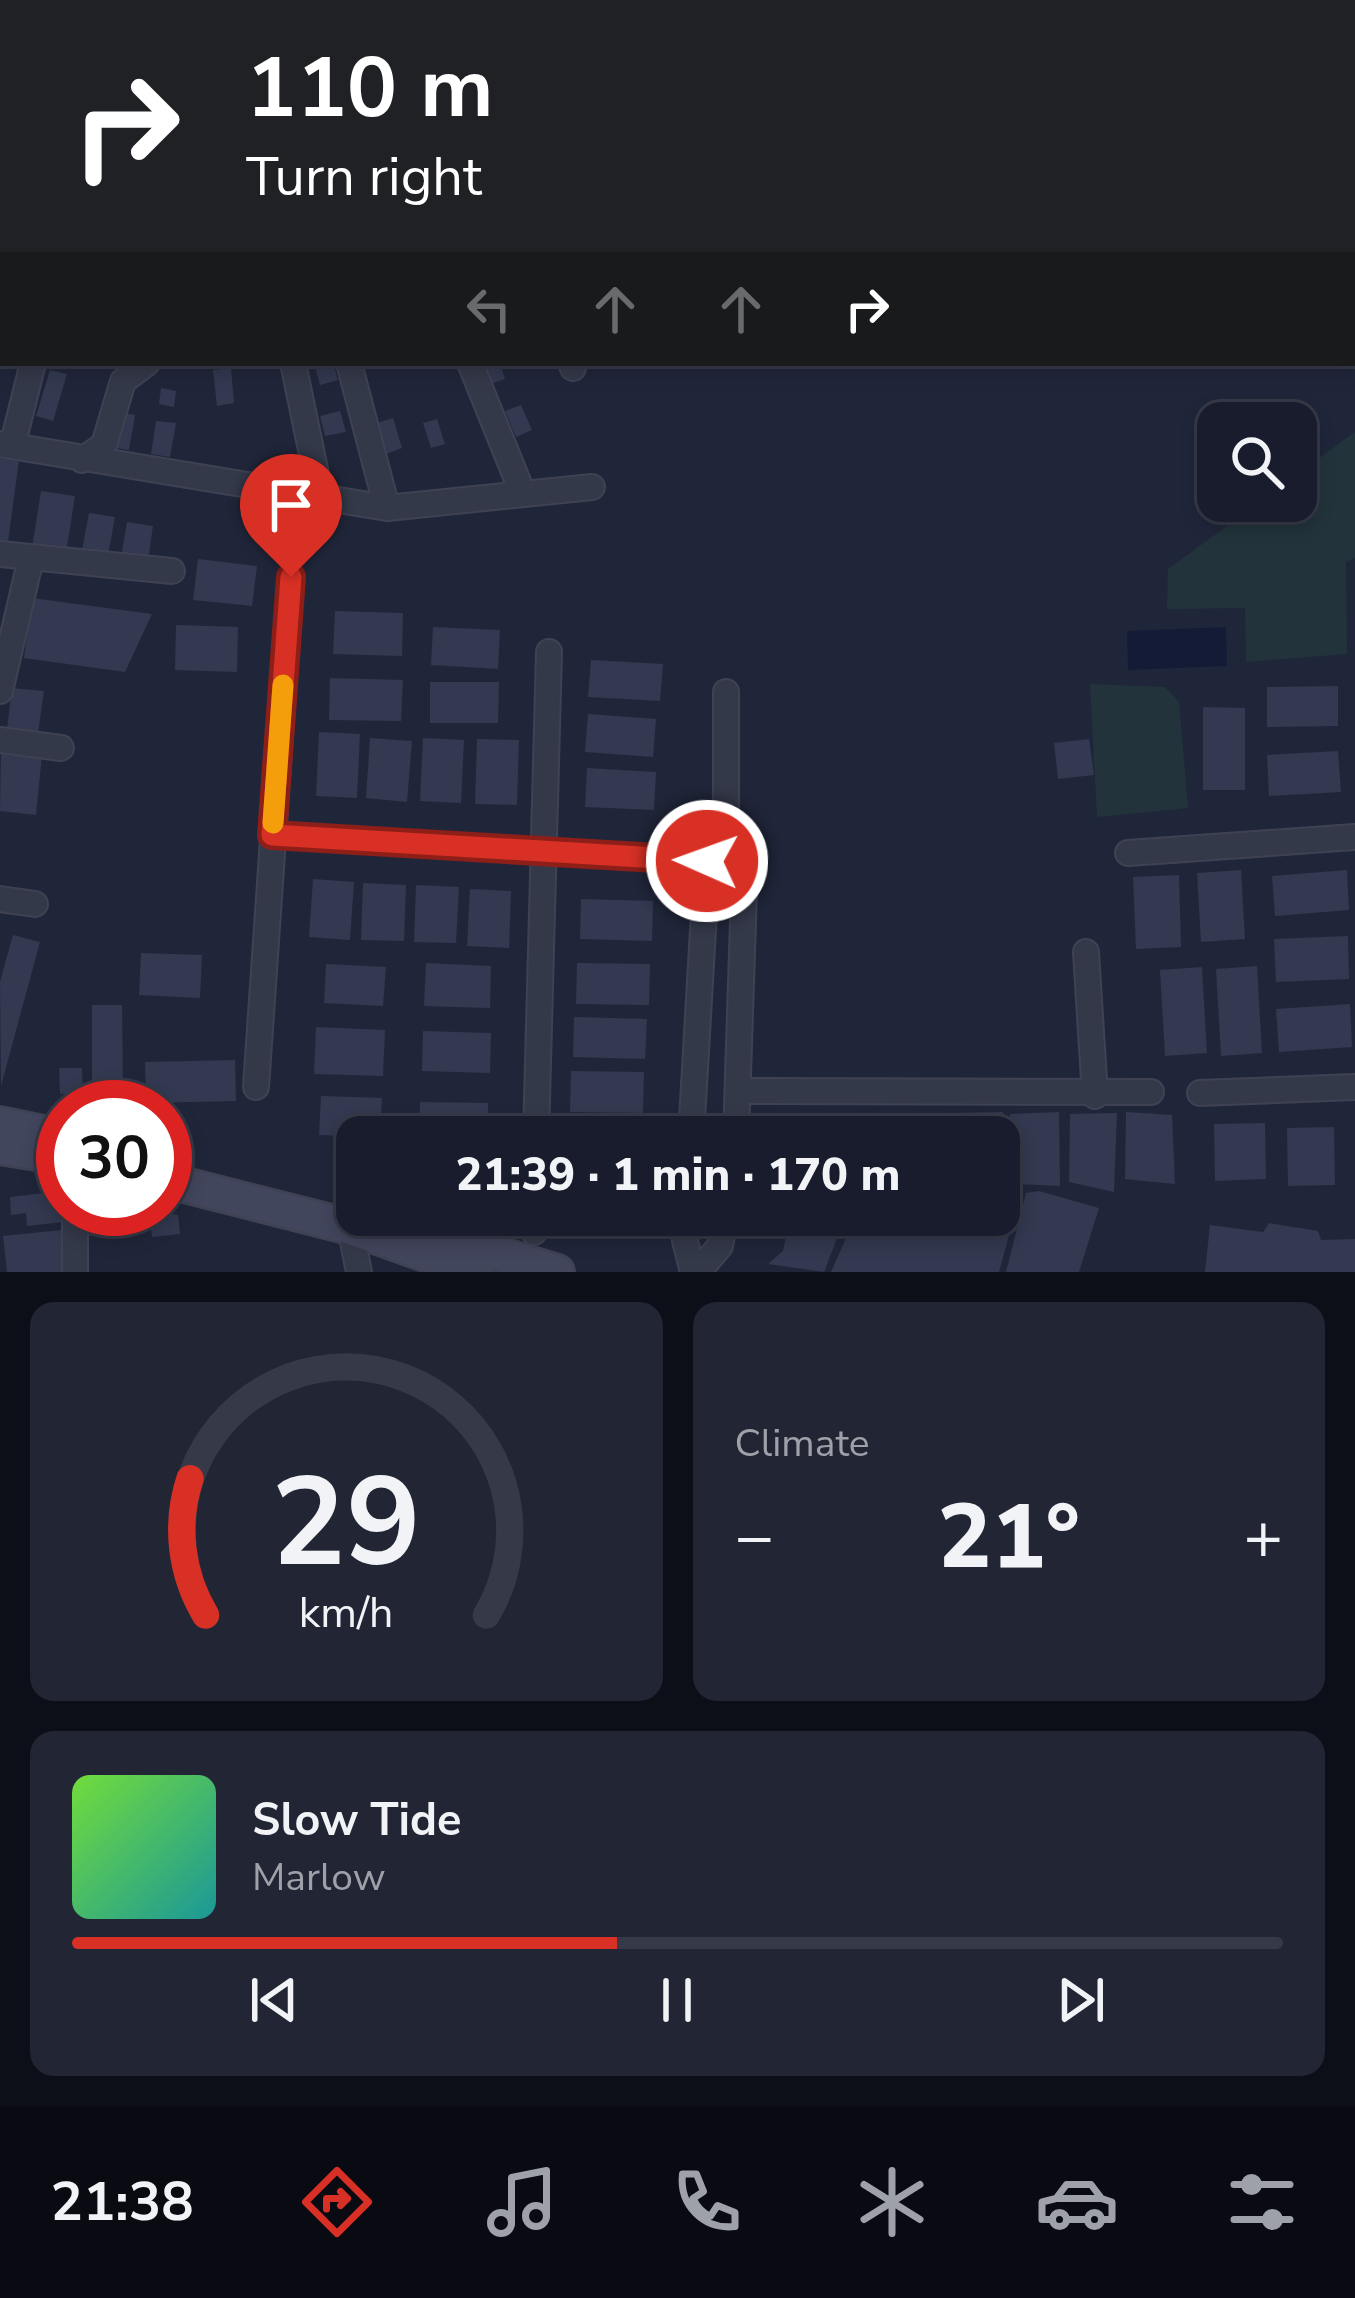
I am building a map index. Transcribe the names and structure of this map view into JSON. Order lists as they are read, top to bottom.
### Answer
{
  "page": {
    "turn": ["110 m", "Turn right"],
    "limit": "30",
    "trip": "21:39 · 1 min · 170 m",
    "tile": "Climate",
    "heat": ["−", "21°", "+"],
    "song": ["Slow Tide", "Marlow"],
    "tabs": "21:38",
    "gauge": ["29", "km/h"]
  }
}
